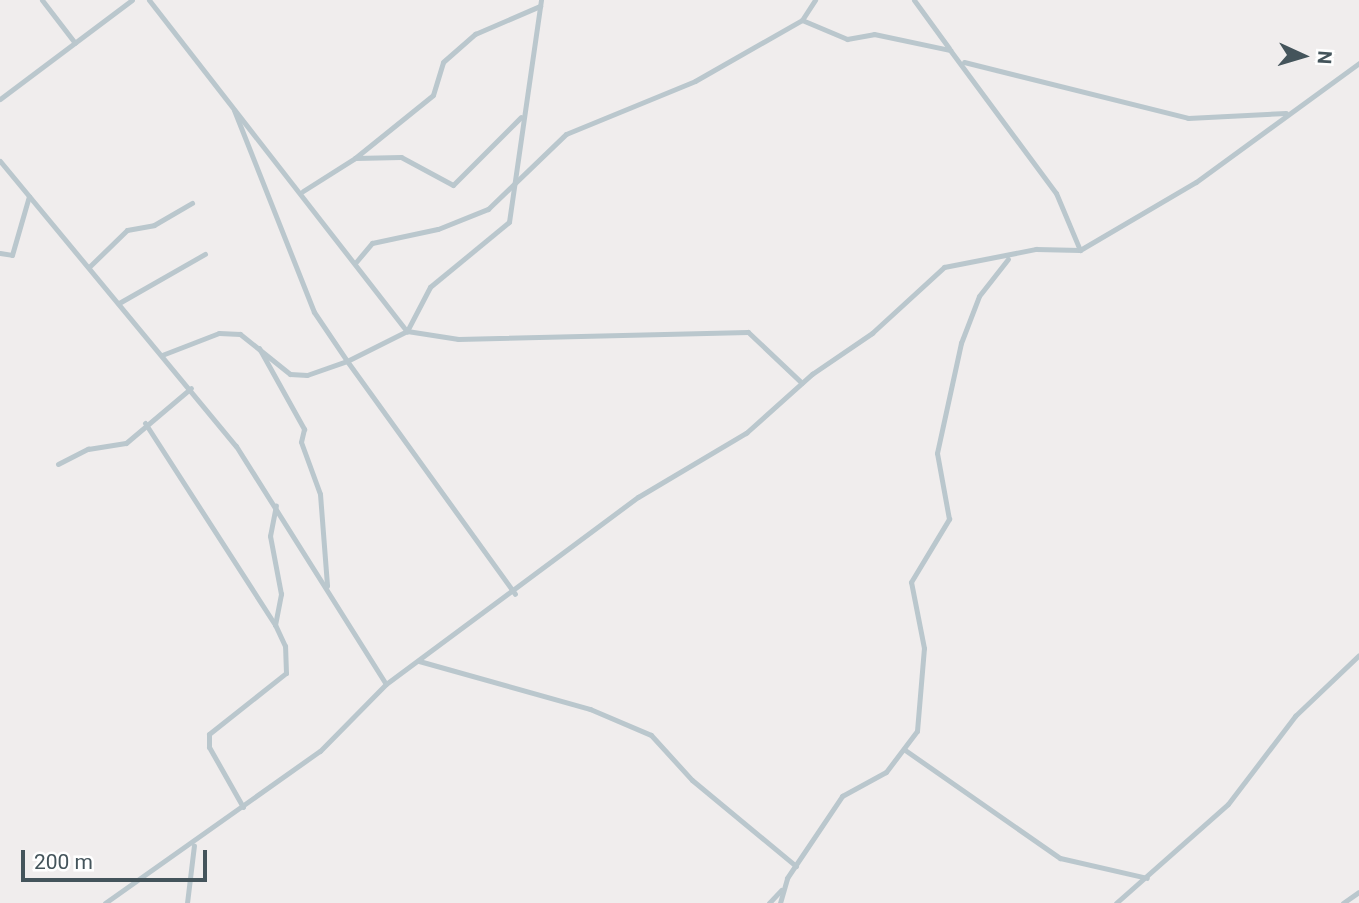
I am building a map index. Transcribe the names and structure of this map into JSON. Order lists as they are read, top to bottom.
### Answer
{
  "scale_bar": "200 m",
  "north": "right"
}
